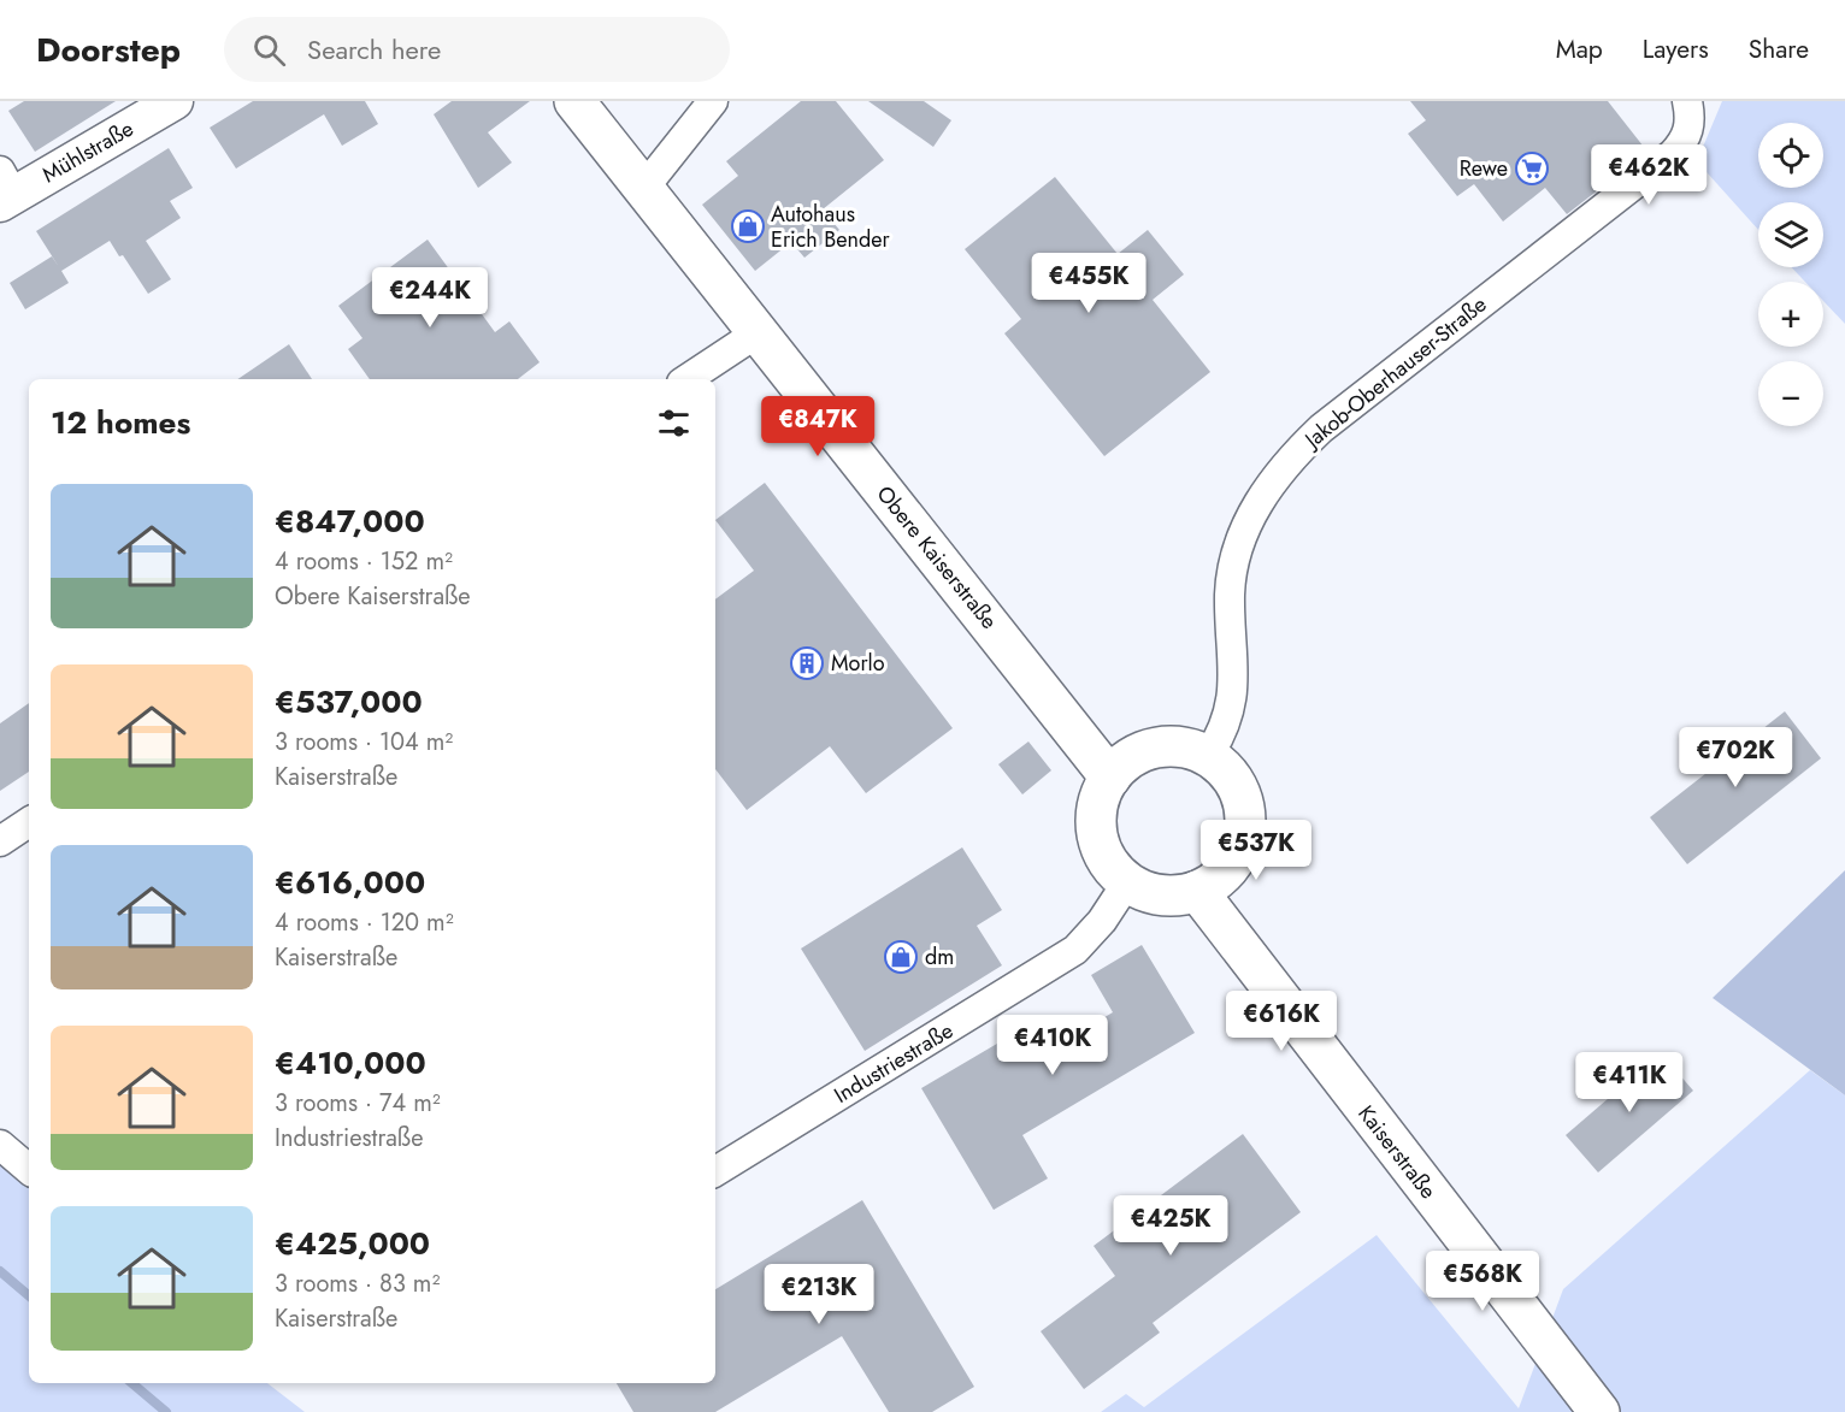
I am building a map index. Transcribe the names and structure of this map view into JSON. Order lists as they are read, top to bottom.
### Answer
{
  "streets": {
    "main road": ["Obere Kaiserstraße", "Kaiserstraße"],
    "street": ["Mühlstraße", "Jakob-Oberhauser-Straße", "Industriestraße"]
  },
  "crossings": [
    ["Jakob-Oberhauser-Straße", "Obere Kaiserstraße"],
    ["Jakob-Oberhauser-Straße", "Industriestraße"],
    ["Jakob-Oberhauser-Straße", "Kaiserstraße"],
    ["Obere Kaiserstraße", "Industriestraße"],
    ["Obere Kaiserstraße", "Kaiserstraße"],
    ["Industriestraße", "Kaiserstraße"]
  ],
  "places": {
    "supermarket": ["Rewe"],
    "shop": ["Autohaus Erich Bender", "dm"],
    "building": ["Morlo"]
  },
  "page": {
    "header": "Doorstep",
    "search": "Search here",
    "nav": ["Map", "Layers", "Share"],
    "map_buttons": ["+", "−"],
    "price": [
      "€462K",
      "€455K",
      "€244K",
      "€847K",
      "€702K",
      "€537K",
      "€616K",
      "€410K",
      "€411K",
      "€425K",
      "€568K",
      "€213K"
    ],
    "heading": "12 homes",
    "list": [
      {
        "name": "€847,000",
        "note": "4 rooms · 152 m² · Obere Kaiserstraße"
      },
      {
        "name": "€537,000",
        "note": "3 rooms · 104 m² · Kaiserstraße"
      },
      {
        "name": "€616,000",
        "note": "4 rooms · 120 m² · Kaiserstraße"
      },
      {
        "name": "€410,000",
        "note": "3 rooms · 74 m² · Industriestraße"
      },
      {
        "name": "€425,000",
        "note": "3 rooms · 83 m² · Kaiserstraße"
      }
    ]
  }
}
